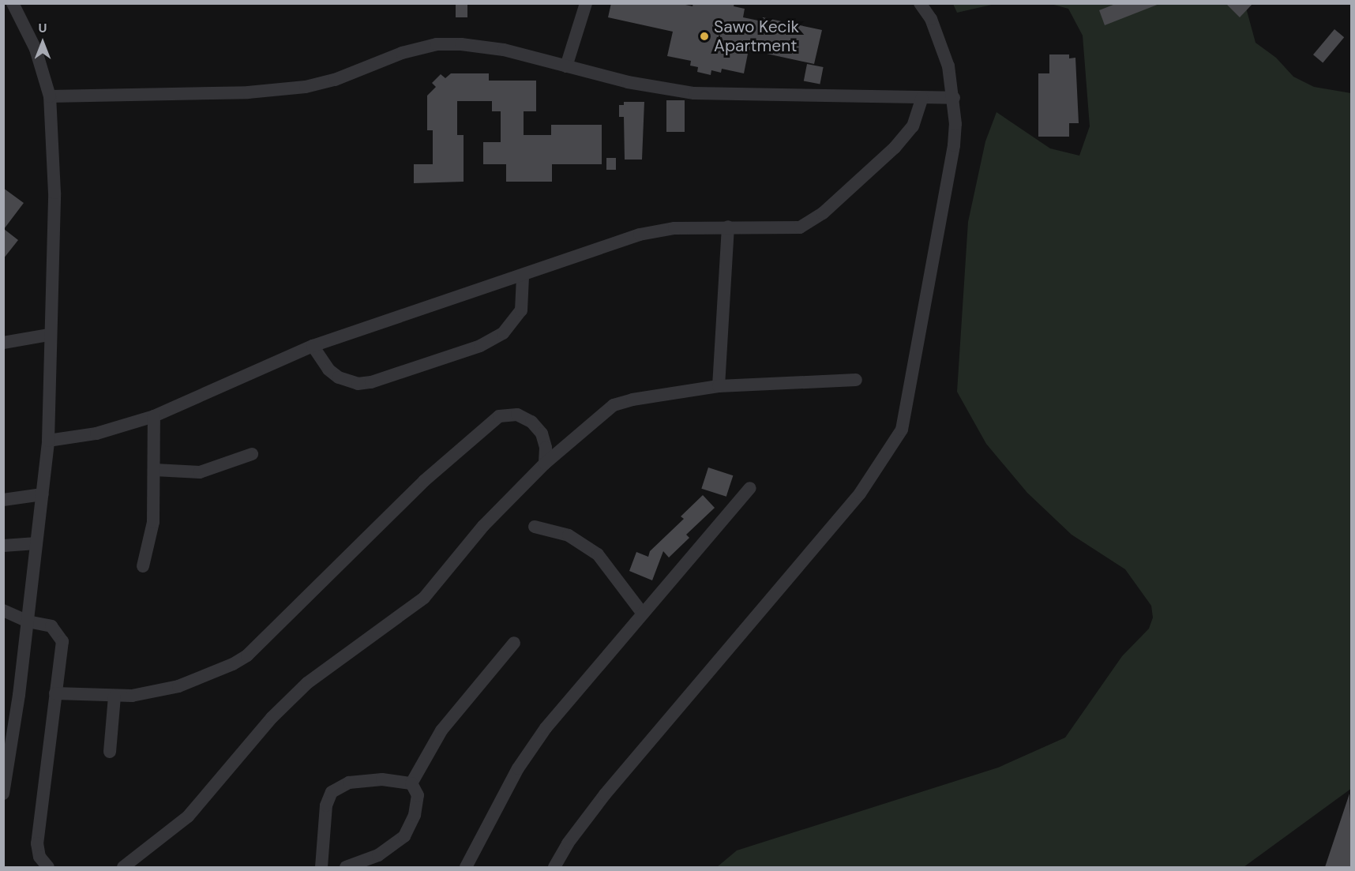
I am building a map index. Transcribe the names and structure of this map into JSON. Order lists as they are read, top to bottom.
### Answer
{
  "places": ["Sawo Kecik Apartment"],
  "north": "top"
}
